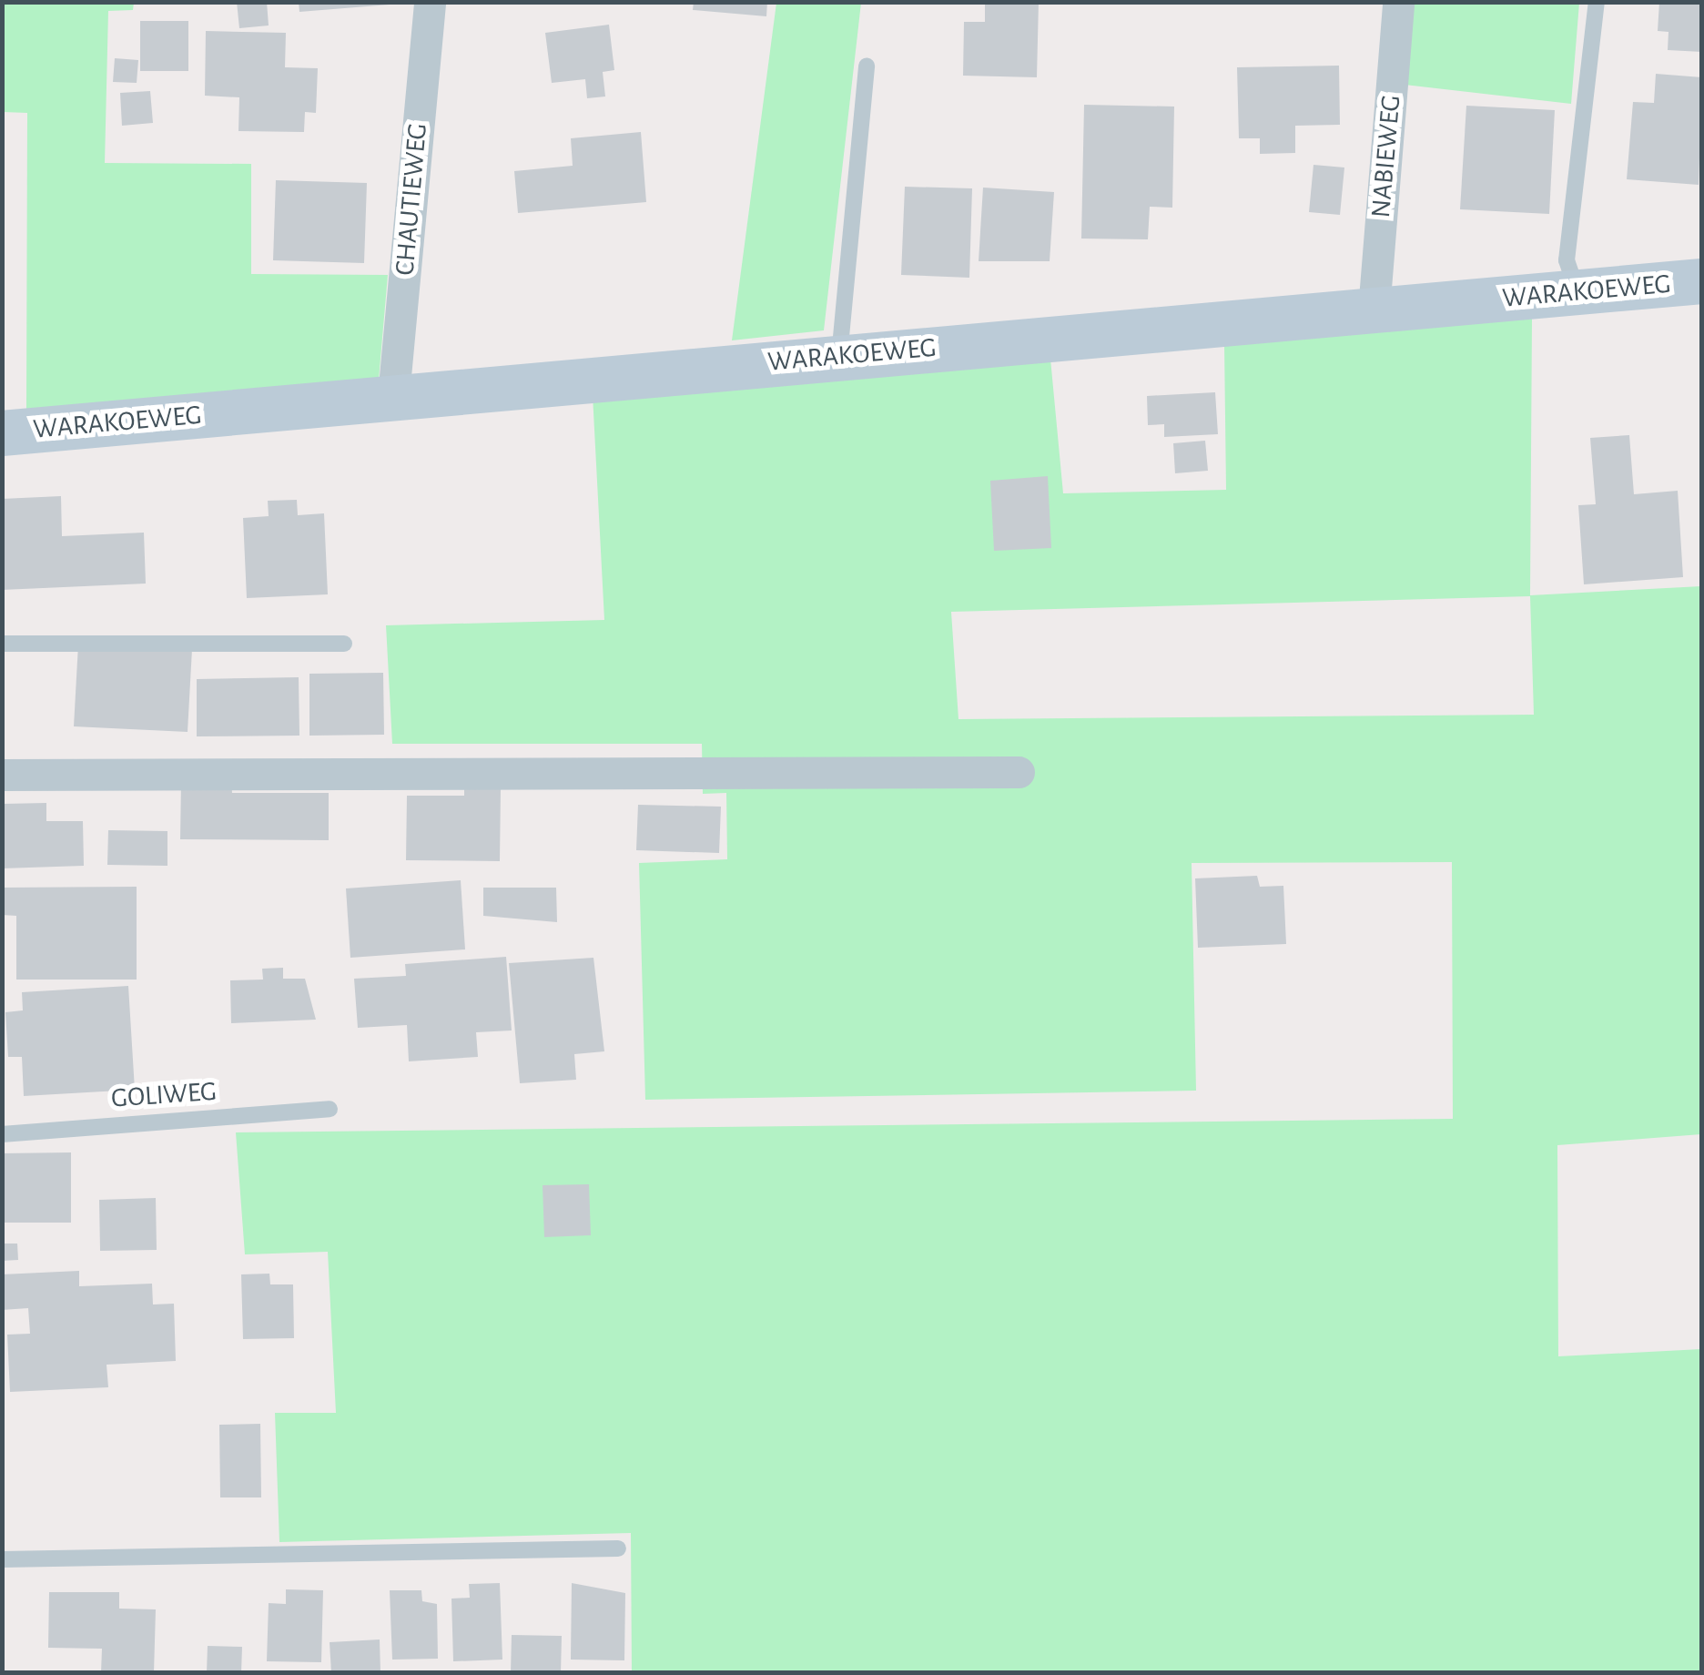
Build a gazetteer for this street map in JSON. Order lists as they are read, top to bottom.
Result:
{
  "streets": {
    "street": ["NABIEWEG", "CHAUTIEWEG", "WARAKOEWEG"],
    "lane": ["GOLIWEG"]
  },
  "crossings": [
    ["NABIEWEG", "WARAKOEWEG"],
    ["CHAUTIEWEG", "WARAKOEWEG"]
  ]
}
